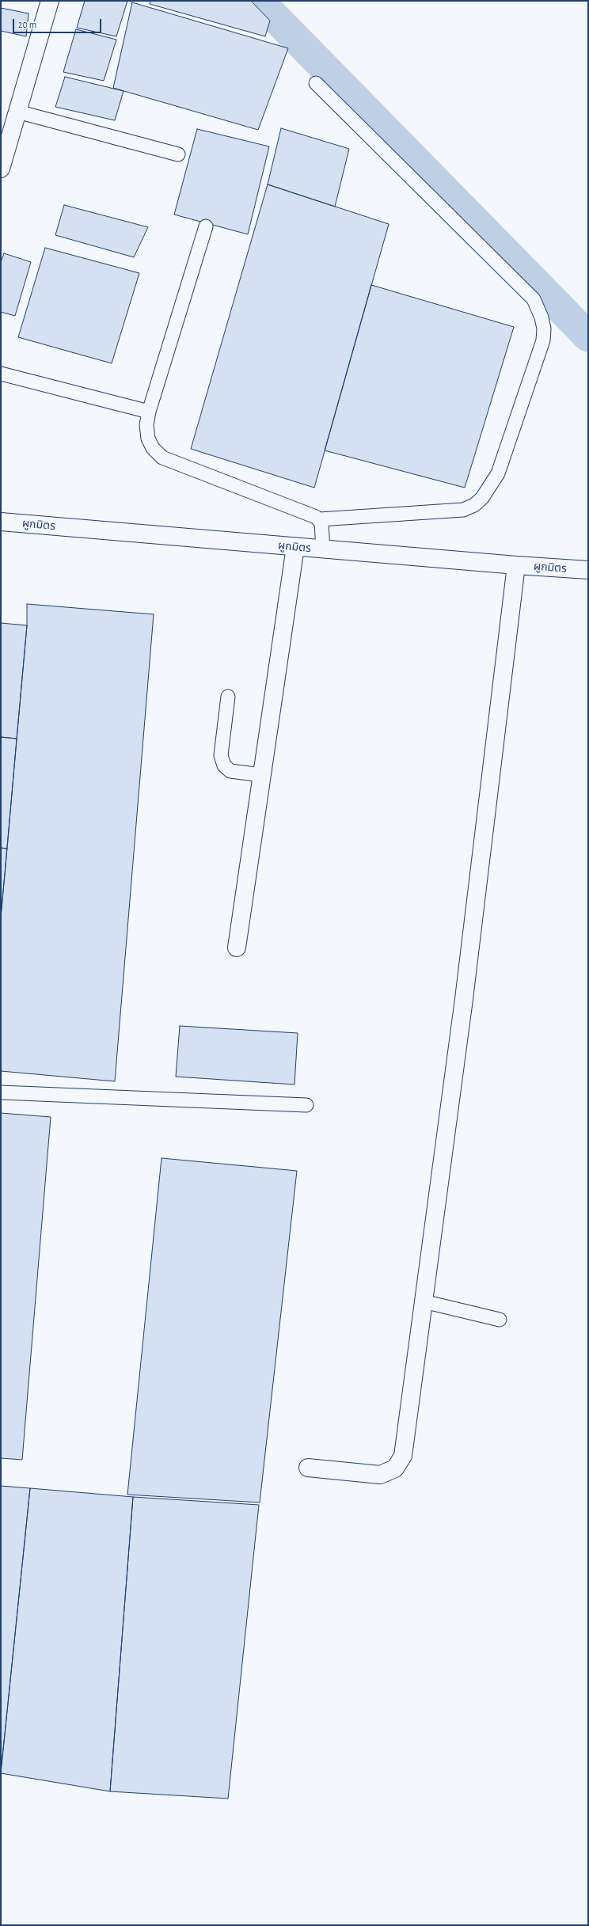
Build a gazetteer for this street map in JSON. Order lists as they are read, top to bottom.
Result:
{
  "streets": {
    "street": ["ผูกมิตร"]
  },
  "scale_bar": "20 m"
}
